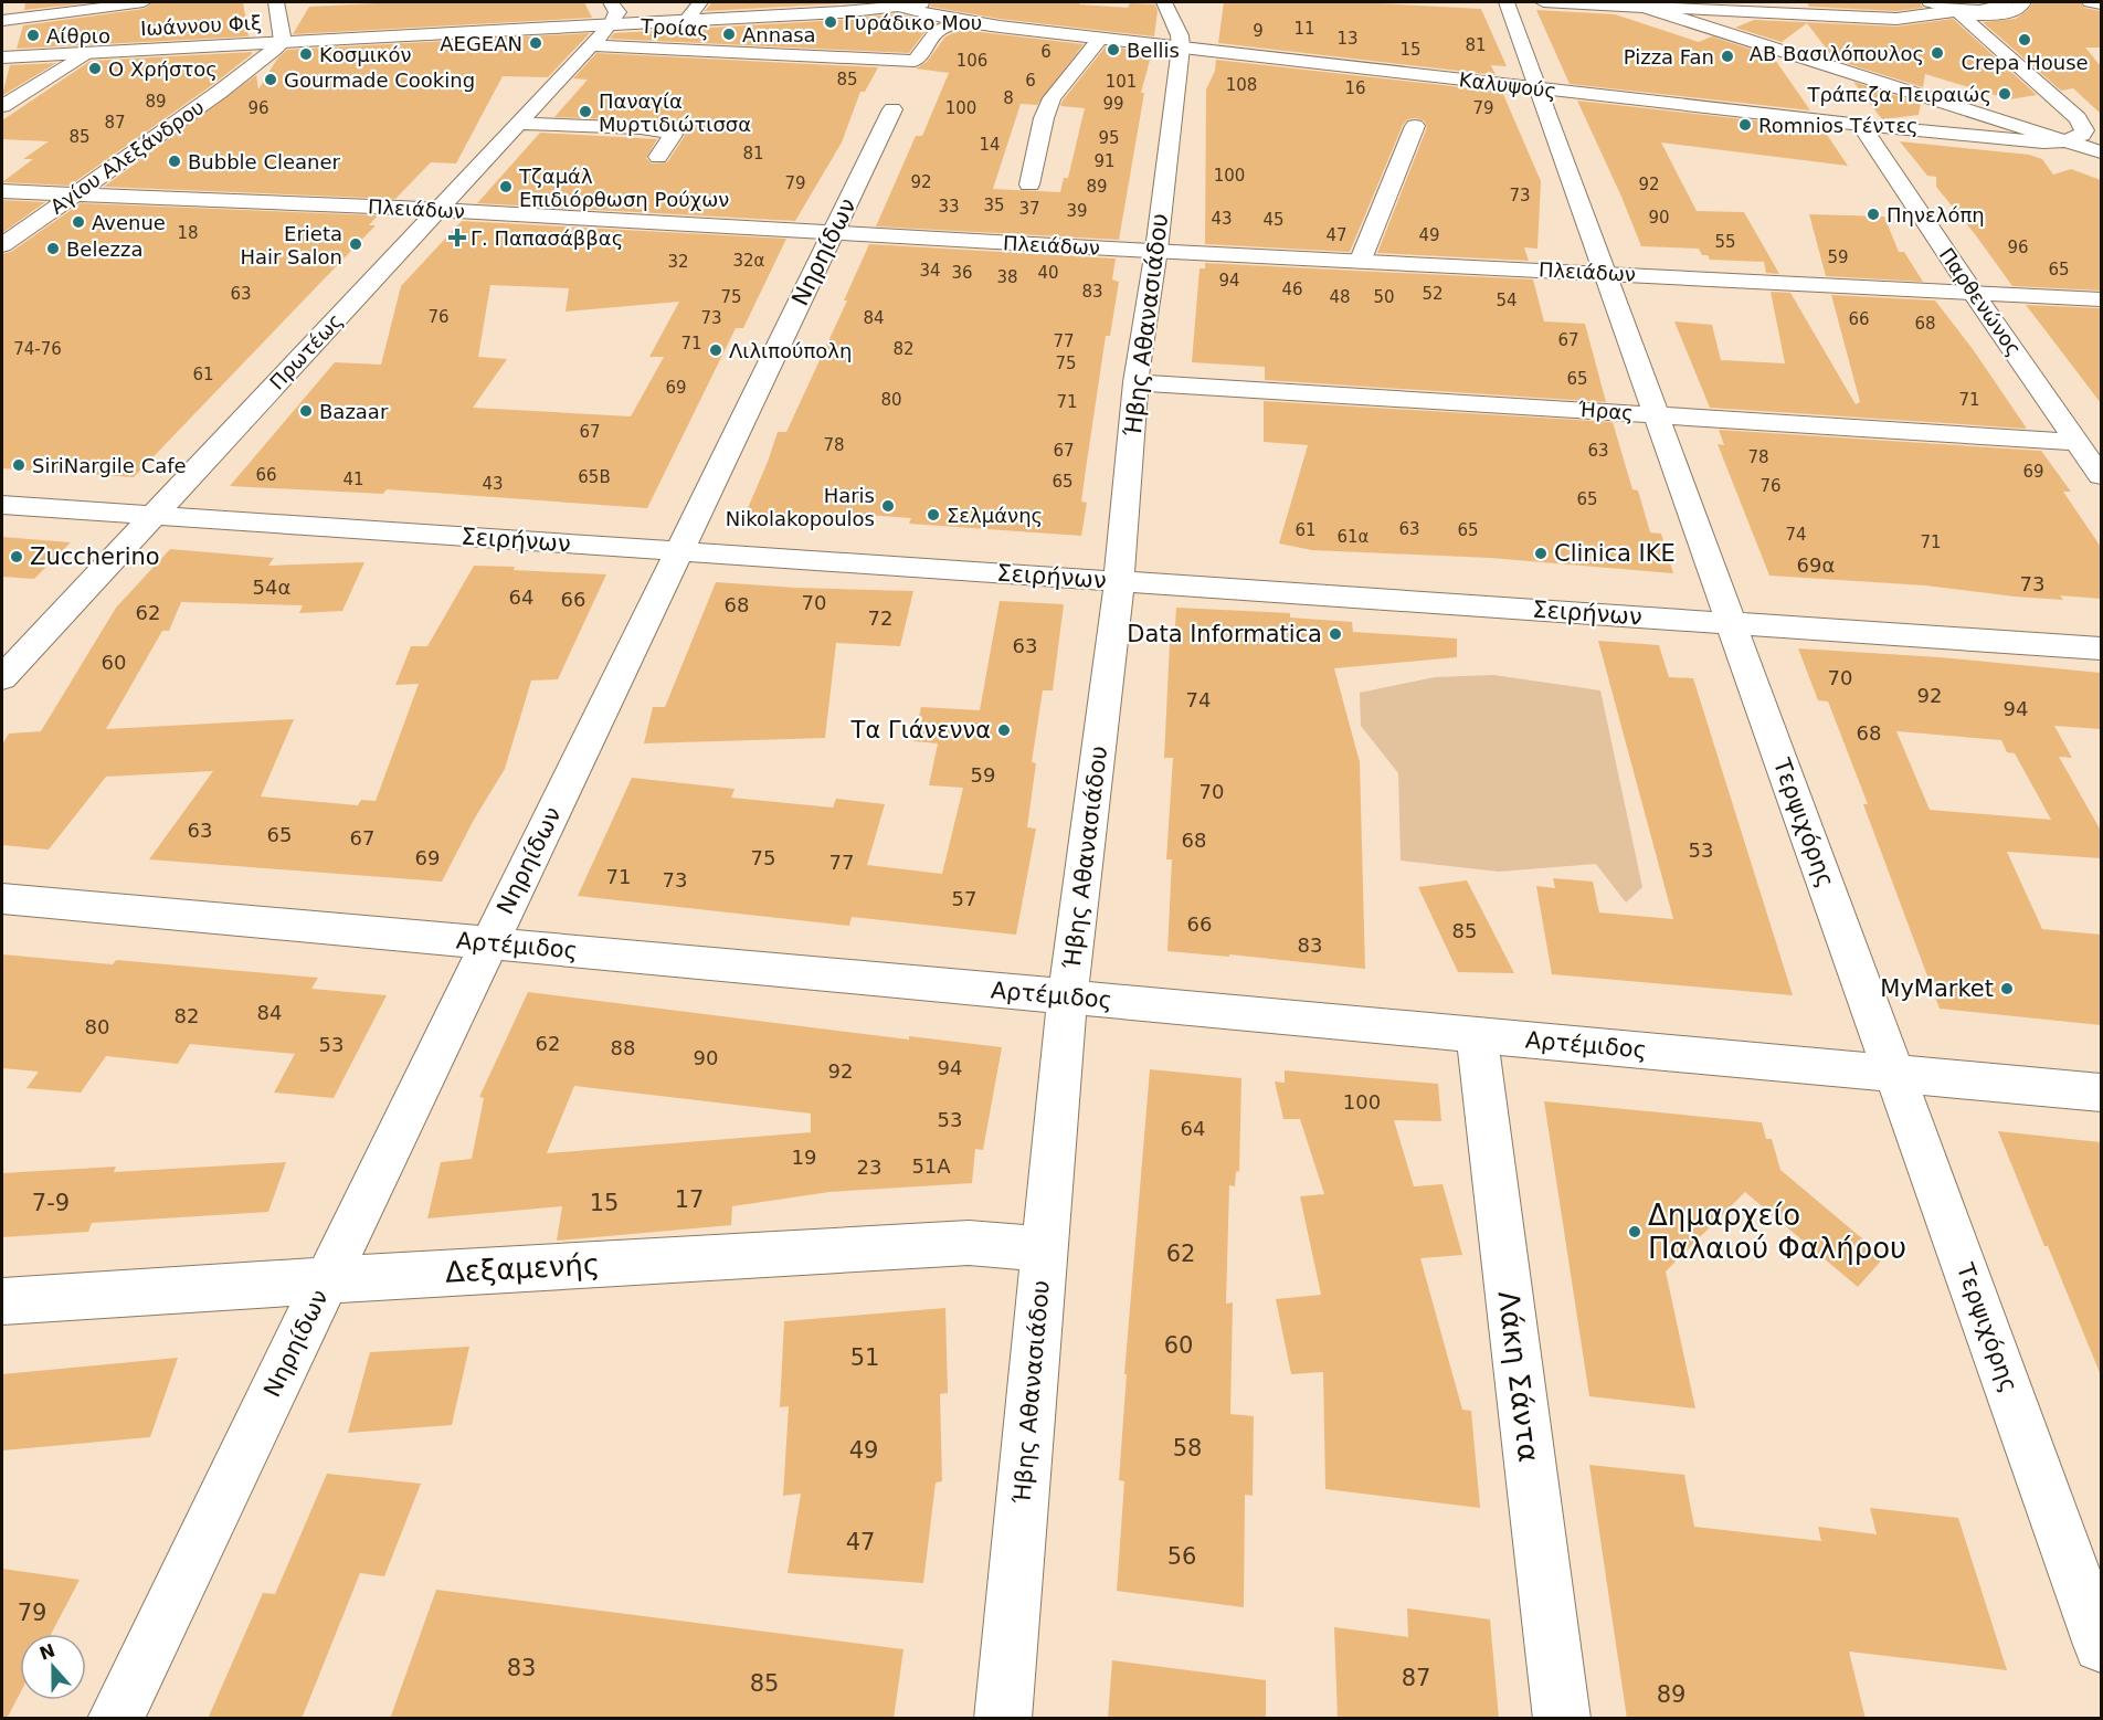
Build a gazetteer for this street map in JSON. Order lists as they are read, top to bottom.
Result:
{
  "streets": {
    "street": [
      "Ιωάννου Φιξ",
      "Τροίας",
      "Καλυψούς",
      "Αγίου Αλεξάνδρου",
      "Πλειάδων",
      "Νηρηίδων",
      "Παρθενώνος",
      "Ήβης Αθανασιάδου",
      "Πρωτέως",
      "Ήρας",
      "Σειρήνων",
      "Τερψιχόρης",
      "Αρτέμιδος",
      "Δεξαμενής",
      "Λάκη Σάντα"
    ]
  },
  "crossings": [
    ["Ιωάννου Φιξ", "Καλυψούς"],
    ["Ιωάννου Φιξ", "Αγίου Αλεξάνδρου"],
    ["Ιωάννου Φιξ", "Πρωτέως"],
    ["Τροίας", "Καλυψούς"],
    ["Τροίας", "Πρωτέως"],
    ["Καλυψούς", "Παρθενώνος"],
    ["Καλυψούς", "Ήβης Αθανασιάδου"],
    ["Καλυψούς", "Τερψιχόρης"],
    ["Αγίου Αλεξάνδρου", "Πλειάδων"],
    ["Πλειάδων", "Νηρηίδων"],
    ["Πλειάδων", "Παρθενώνος"],
    ["Πλειάδων", "Ήβης Αθανασιάδου"],
    ["Πλειάδων", "Πρωτέως"],
    ["Πλειάδων", "Τερψιχόρης"],
    ["Νηρηίδων", "Σειρήνων"],
    ["Νηρηίδων", "Αρτέμιδος"],
    ["Νηρηίδων", "Δεξαμενής"],
    ["Παρθενώνος", "Ήρας"],
    ["Ήβης Αθανασιάδου", "Ήρας"],
    ["Ήβης Αθανασιάδου", "Σειρήνων"],
    ["Ήβης Αθανασιάδου", "Αρτέμιδος"],
    ["Ήβης Αθανασιάδου", "Δεξαμενής"],
    ["Πρωτέως", "Σειρήνων"],
    ["Ήρας", "Τερψιχόρης"],
    ["Σειρήνων", "Τερψιχόρης"],
    ["Τερψιχόρης", "Αρτέμιδος"],
    ["Αρτέμιδος", "Λάκη Σάντα"]
  ],
  "places": {
    "other": [
      "Γυράδικο Μου",
      "Annasa",
      "Αίθριο",
      "Crepa House",
      "AEGEAN",
      "Bellis",
      "ΑΒ Βασιλόπουλος",
      "Κοσμικόν",
      "Pizza Fan",
      "Ο Χρήστος",
      "Gourmade Cooking",
      "Τράπεζα Πειραιώς",
      "Παναγία Μυρτιδιώτισσα",
      "Romnios Τέντες",
      "Bubble Cleaner",
      "Τζαμάλ Επιδιόρθωση Ρούχων",
      "Πηνελόπη",
      "Avenue",
      "Erieta Hair Salon",
      "Belezza",
      "Λιλιπούπολη",
      "Bazaar",
      "SiriNargile Cafe",
      "Haris Nikolakopoulos",
      "Σελμάνης",
      "Clinica ΙΚΕ",
      "Zuccherino",
      "Data Informatica",
      "Τα Γιάνεννα",
      "MyMarket",
      "Δημαρχείο Παλαιού Φαλήρου"
    ],
    "health": ["Γ. Παπασάββας"]
  },
  "house_numbers": [
    "11",
    "9",
    "13",
    "81",
    "15",
    "6",
    "106",
    "85",
    "6",
    "101",
    "108",
    "16",
    "8",
    "89",
    "99",
    "96",
    "100",
    "79",
    "87",
    "85",
    "95",
    "14",
    "81",
    "91",
    "100",
    "92",
    "79",
    "92",
    "89",
    "73",
    "35",
    "33",
    "37",
    "39",
    "90",
    "43",
    "45",
    "18",
    "47",
    "49",
    "55",
    "96",
    "59",
    "32α",
    "32",
    "65",
    "34",
    "36",
    "40",
    "38",
    "94",
    "46",
    "83",
    "63",
    "52",
    "75",
    "48",
    "50",
    "54",
    "76",
    "73",
    "84",
    "66",
    "68",
    "67",
    "77",
    "71",
    "74-76",
    "82",
    "75",
    "61",
    "65",
    "69",
    "80",
    "71",
    "71",
    "67",
    "78",
    "67",
    "63",
    "78",
    "69",
    "66",
    "65Β",
    "41",
    "65",
    "43",
    "76",
    "65",
    "63",
    "61",
    "65",
    "74",
    "61α",
    "71",
    "69α",
    "73",
    "54α",
    "64",
    "66",
    "70",
    "68",
    "62",
    "72",
    "63",
    "60",
    "70",
    "92",
    "74",
    "94",
    "68",
    "59",
    "70",
    "63",
    "65",
    "67",
    "68",
    "53",
    "69",
    "75",
    "77",
    "71",
    "73",
    "57",
    "66",
    "85",
    "83",
    "84",
    "82",
    "80",
    "62",
    "53",
    "88",
    "90",
    "94",
    "92",
    "100",
    "53",
    "64",
    "19",
    "51A",
    "23",
    "17",
    "7-9",
    "15",
    "62",
    "60",
    "51",
    "58",
    "49",
    "47",
    "56",
    "79",
    "83",
    "87",
    "85",
    "89"
  ],
  "north": "top"
}
